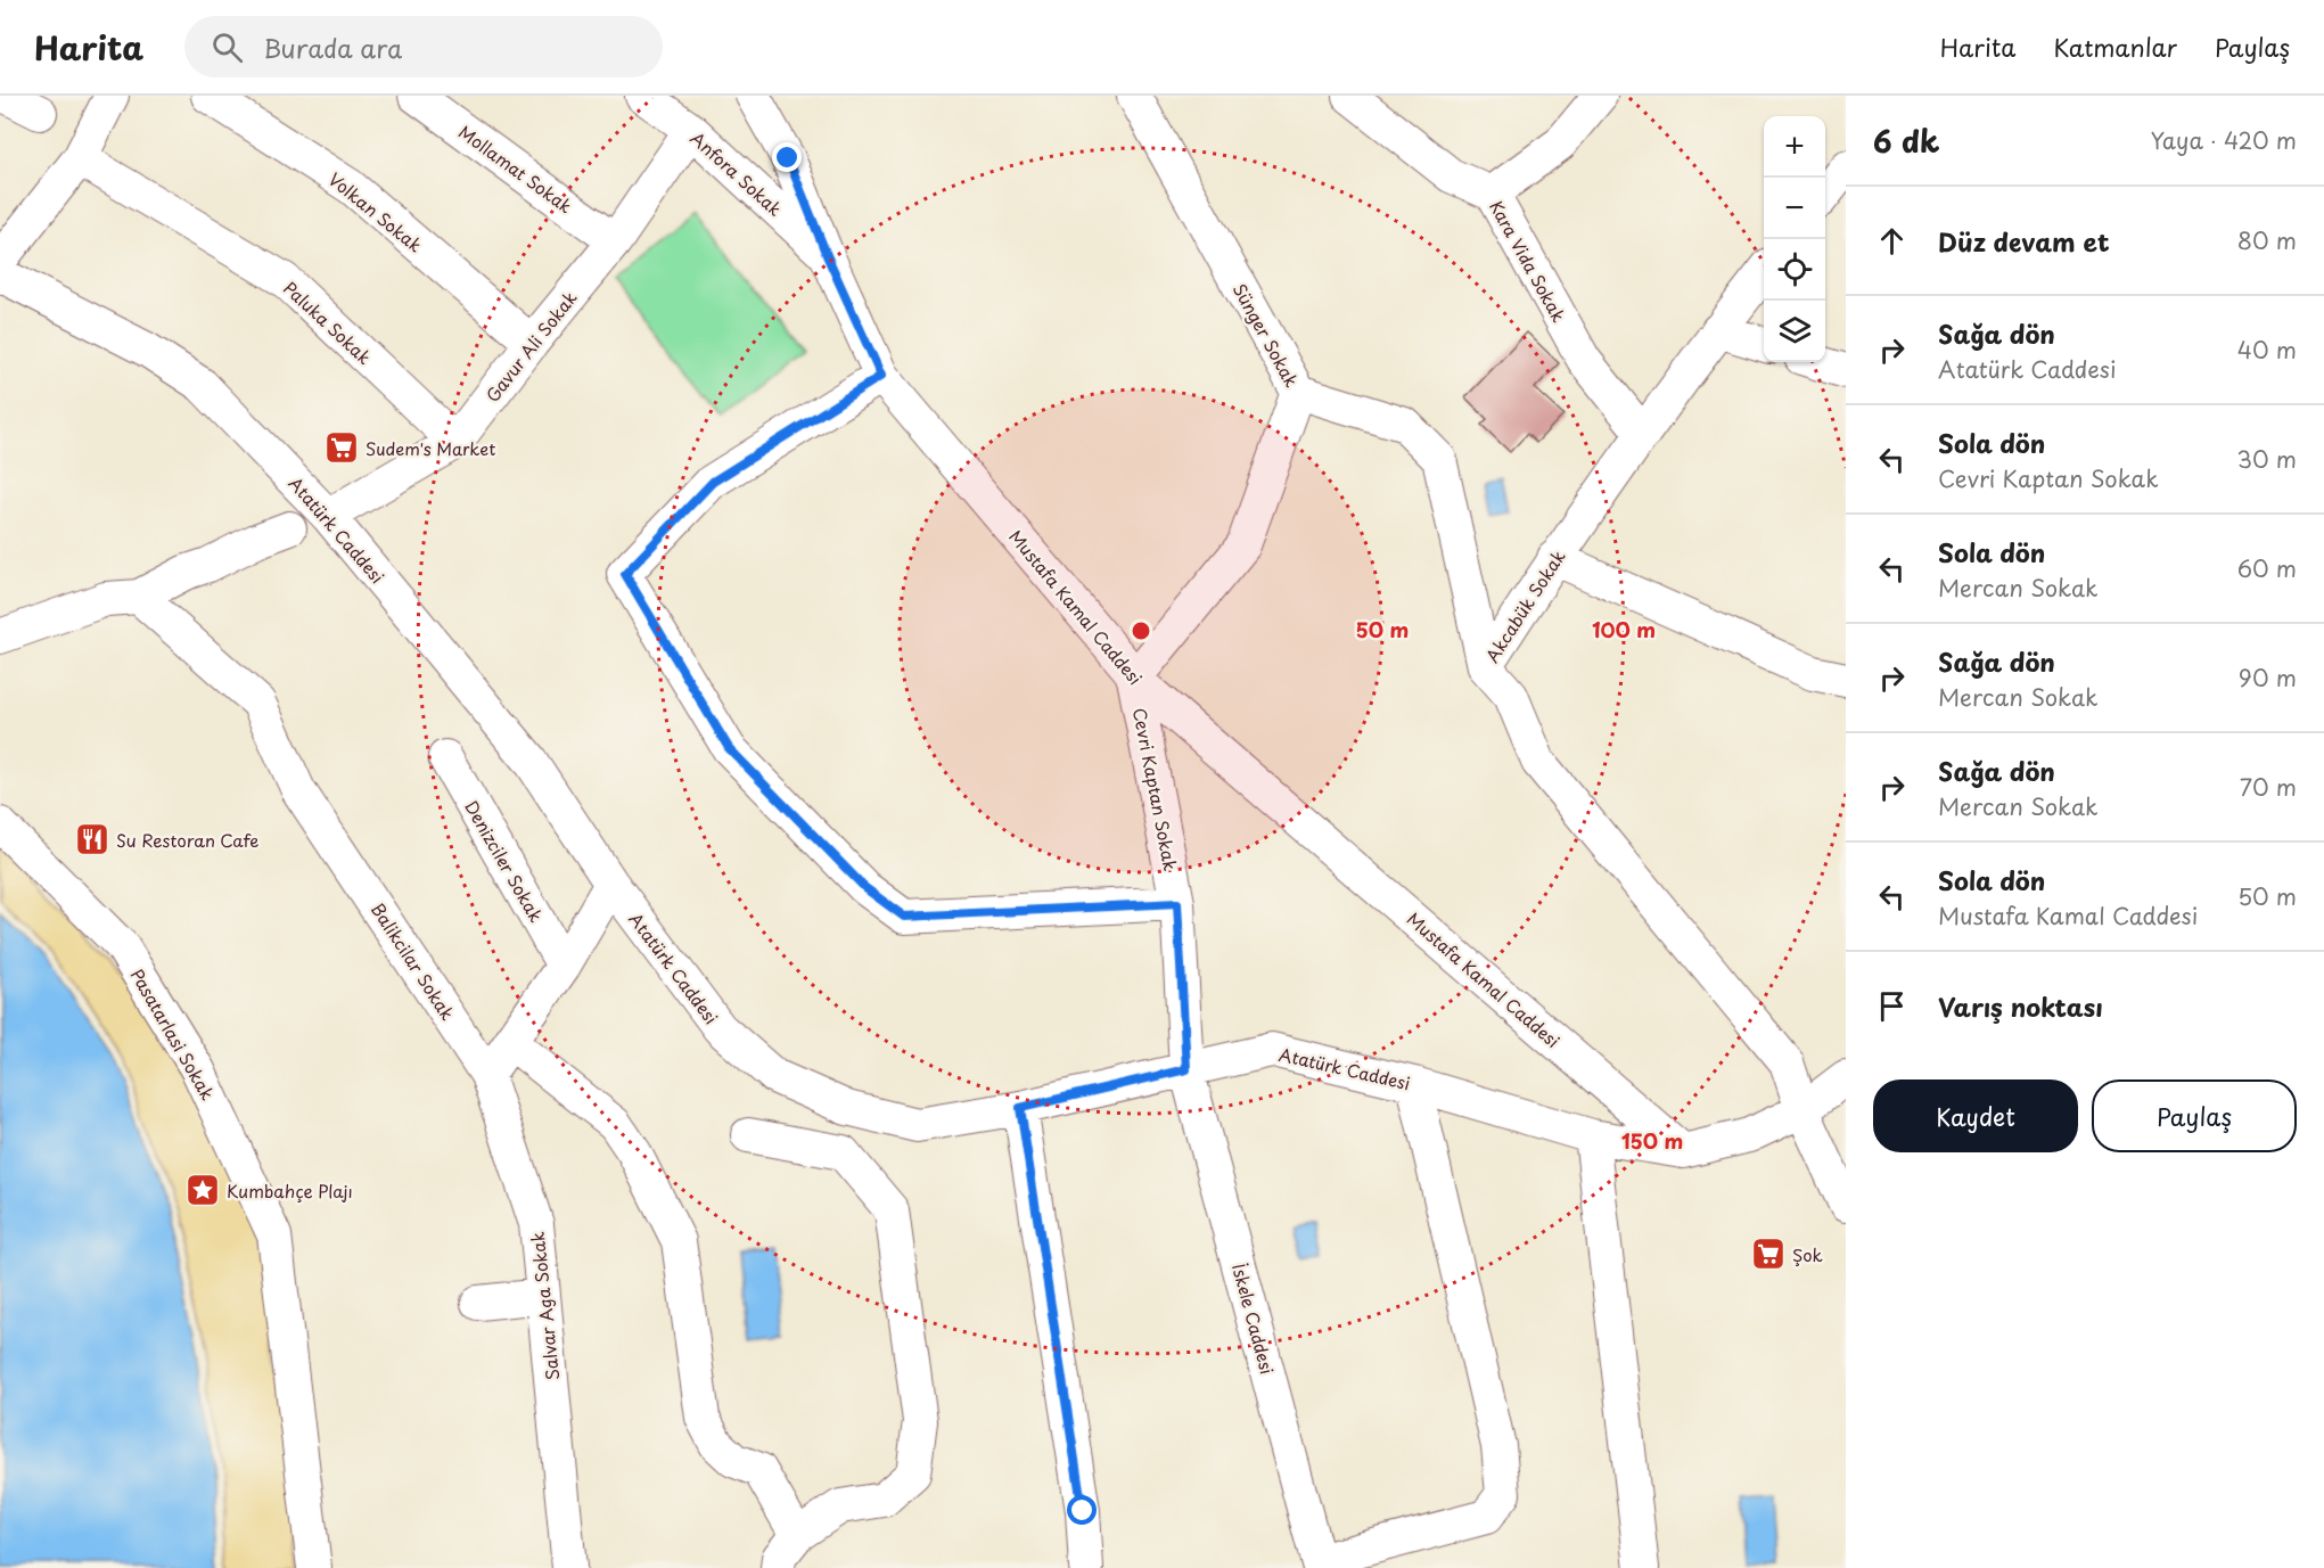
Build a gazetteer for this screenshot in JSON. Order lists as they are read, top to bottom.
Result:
{
  "streets": {
    "street": [
      "Mollamat Sokak",
      "Anfora Sokak",
      "Volkan Sokak",
      "Kara Vida Sokak",
      "Paluka Sokak",
      "Sünger Sokak",
      "Gavur Ali Sokak",
      "Atatürk Caddesi",
      "Akcabük Sokak",
      "Mustafa Kamal Caddesi",
      "Cevri Kaptan Sokak",
      "Denizciler Sokak",
      "Balikcilar Sokak",
      "Pasatarlasi Sokak",
      "Salvar Aga Sokak",
      "İskele Caddesi"
    ]
  },
  "crossings": [
    ["Mollamat Sokak", "Gavur Ali Sokak"],
    ["Anfora Sokak", "Gavur Ali Sokak"],
    ["Anfora Sokak", "Mustafa Kamal Caddesi"],
    ["Volkan Sokak", "Gavur Ali Sokak"],
    ["Kara Vida Sokak", "Akcabük Sokak"],
    ["Paluka Sokak", "Gavur Ali Sokak"],
    ["Sünger Sokak", "Akcabük Sokak"],
    ["Gavur Ali Sokak", "Atatürk Caddesi"],
    ["Atatürk Caddesi", "Akcabük Sokak"],
    ["Atatürk Caddesi", "Mustafa Kamal Caddesi"],
    ["Atatürk Caddesi", "Cevri Kaptan Sokak"],
    ["Atatürk Caddesi", "İskele Caddesi"],
    ["Mustafa Kamal Caddesi", "Cevri Kaptan Sokak"],
    ["Cevri Kaptan Sokak", "İskele Caddesi"],
    ["Balikcilar Sokak", "Salvar Aga Sokak"]
  ],
  "places": {
    "supermarket": ["Sudem's Market", "Şok"],
    "restaurant": ["Su Restoran Cafe"],
    "place": ["Kumbahçe Plajı"]
  },
  "page": {
    "header": "Harita",
    "search": "Burada ara",
    "nav": ["Harita", "Katmanlar", "Paylaş"],
    "heading": ["6 dk", "Yaya · 420 m"],
    "map_buttons": ["+", "−"],
    "list": [
      ["Düz devam et", "80 m"],
      ["Sağa dön", "Atatürk Caddesi", "40 m"],
      ["Sola dön", "Cevri Kaptan Sokak", "30 m"],
      ["Sola dön", "Mercan Sokak", "60 m"],
      ["Sağa dön", "Mercan Sokak", "90 m"],
      ["Sağa dön", "Mercan Sokak", "70 m"],
      ["Sola dön", "Mustafa Kamal Caddesi", "50 m"],
      "Varış noktası"
    ],
    "buttons": ["Kaydet", "Paylaş"]
  },
  "rings": ["50 m", "100 m", "150 m"]
}
